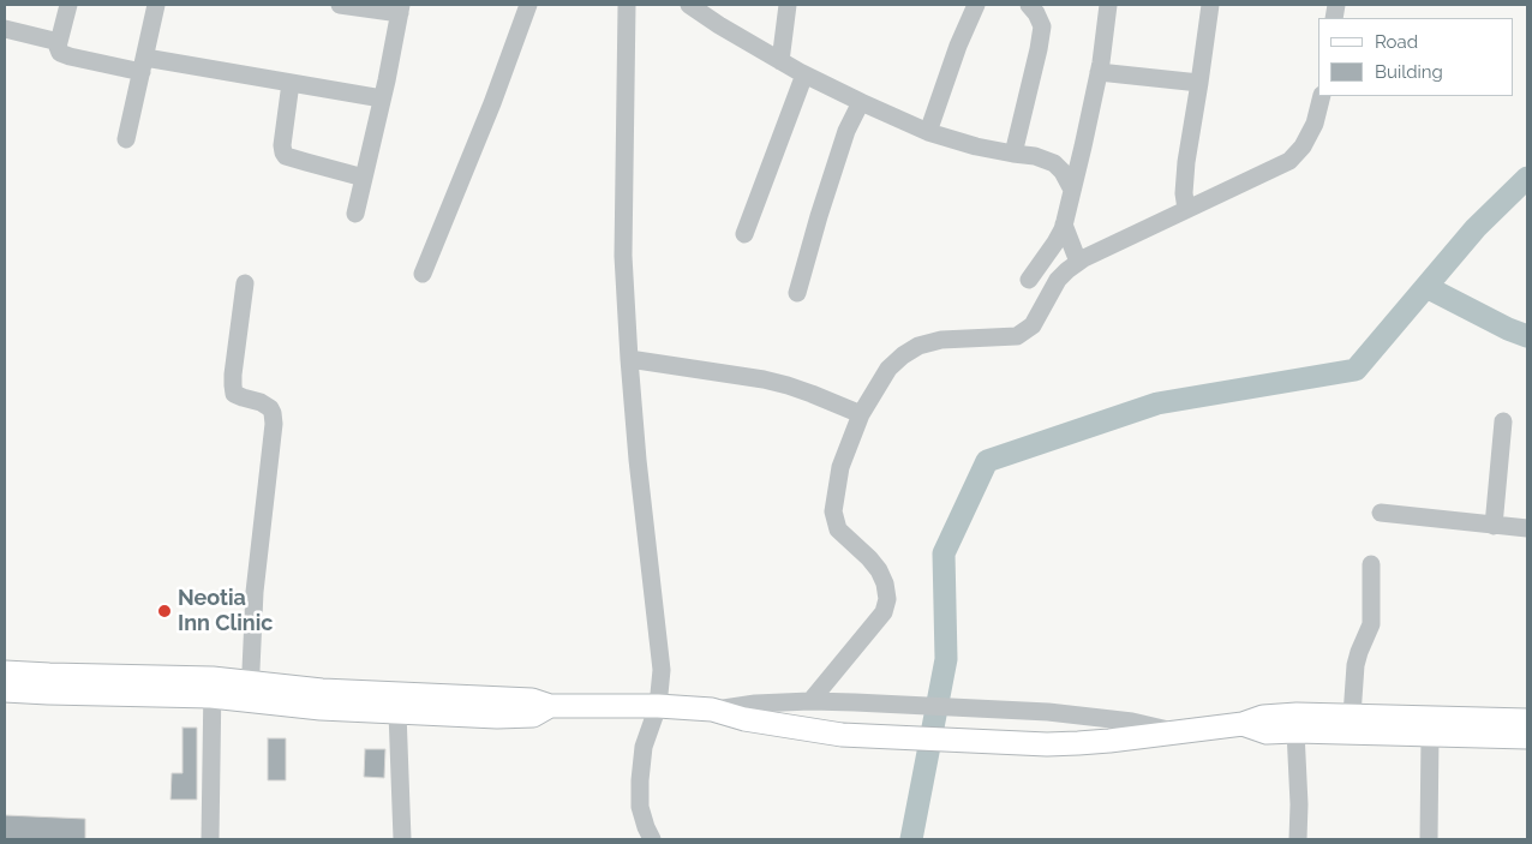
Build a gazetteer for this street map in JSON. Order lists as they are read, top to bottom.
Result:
{
  "places": ["Neotia Inn Clinic"],
  "legend": ["Road", "Building"]
}
